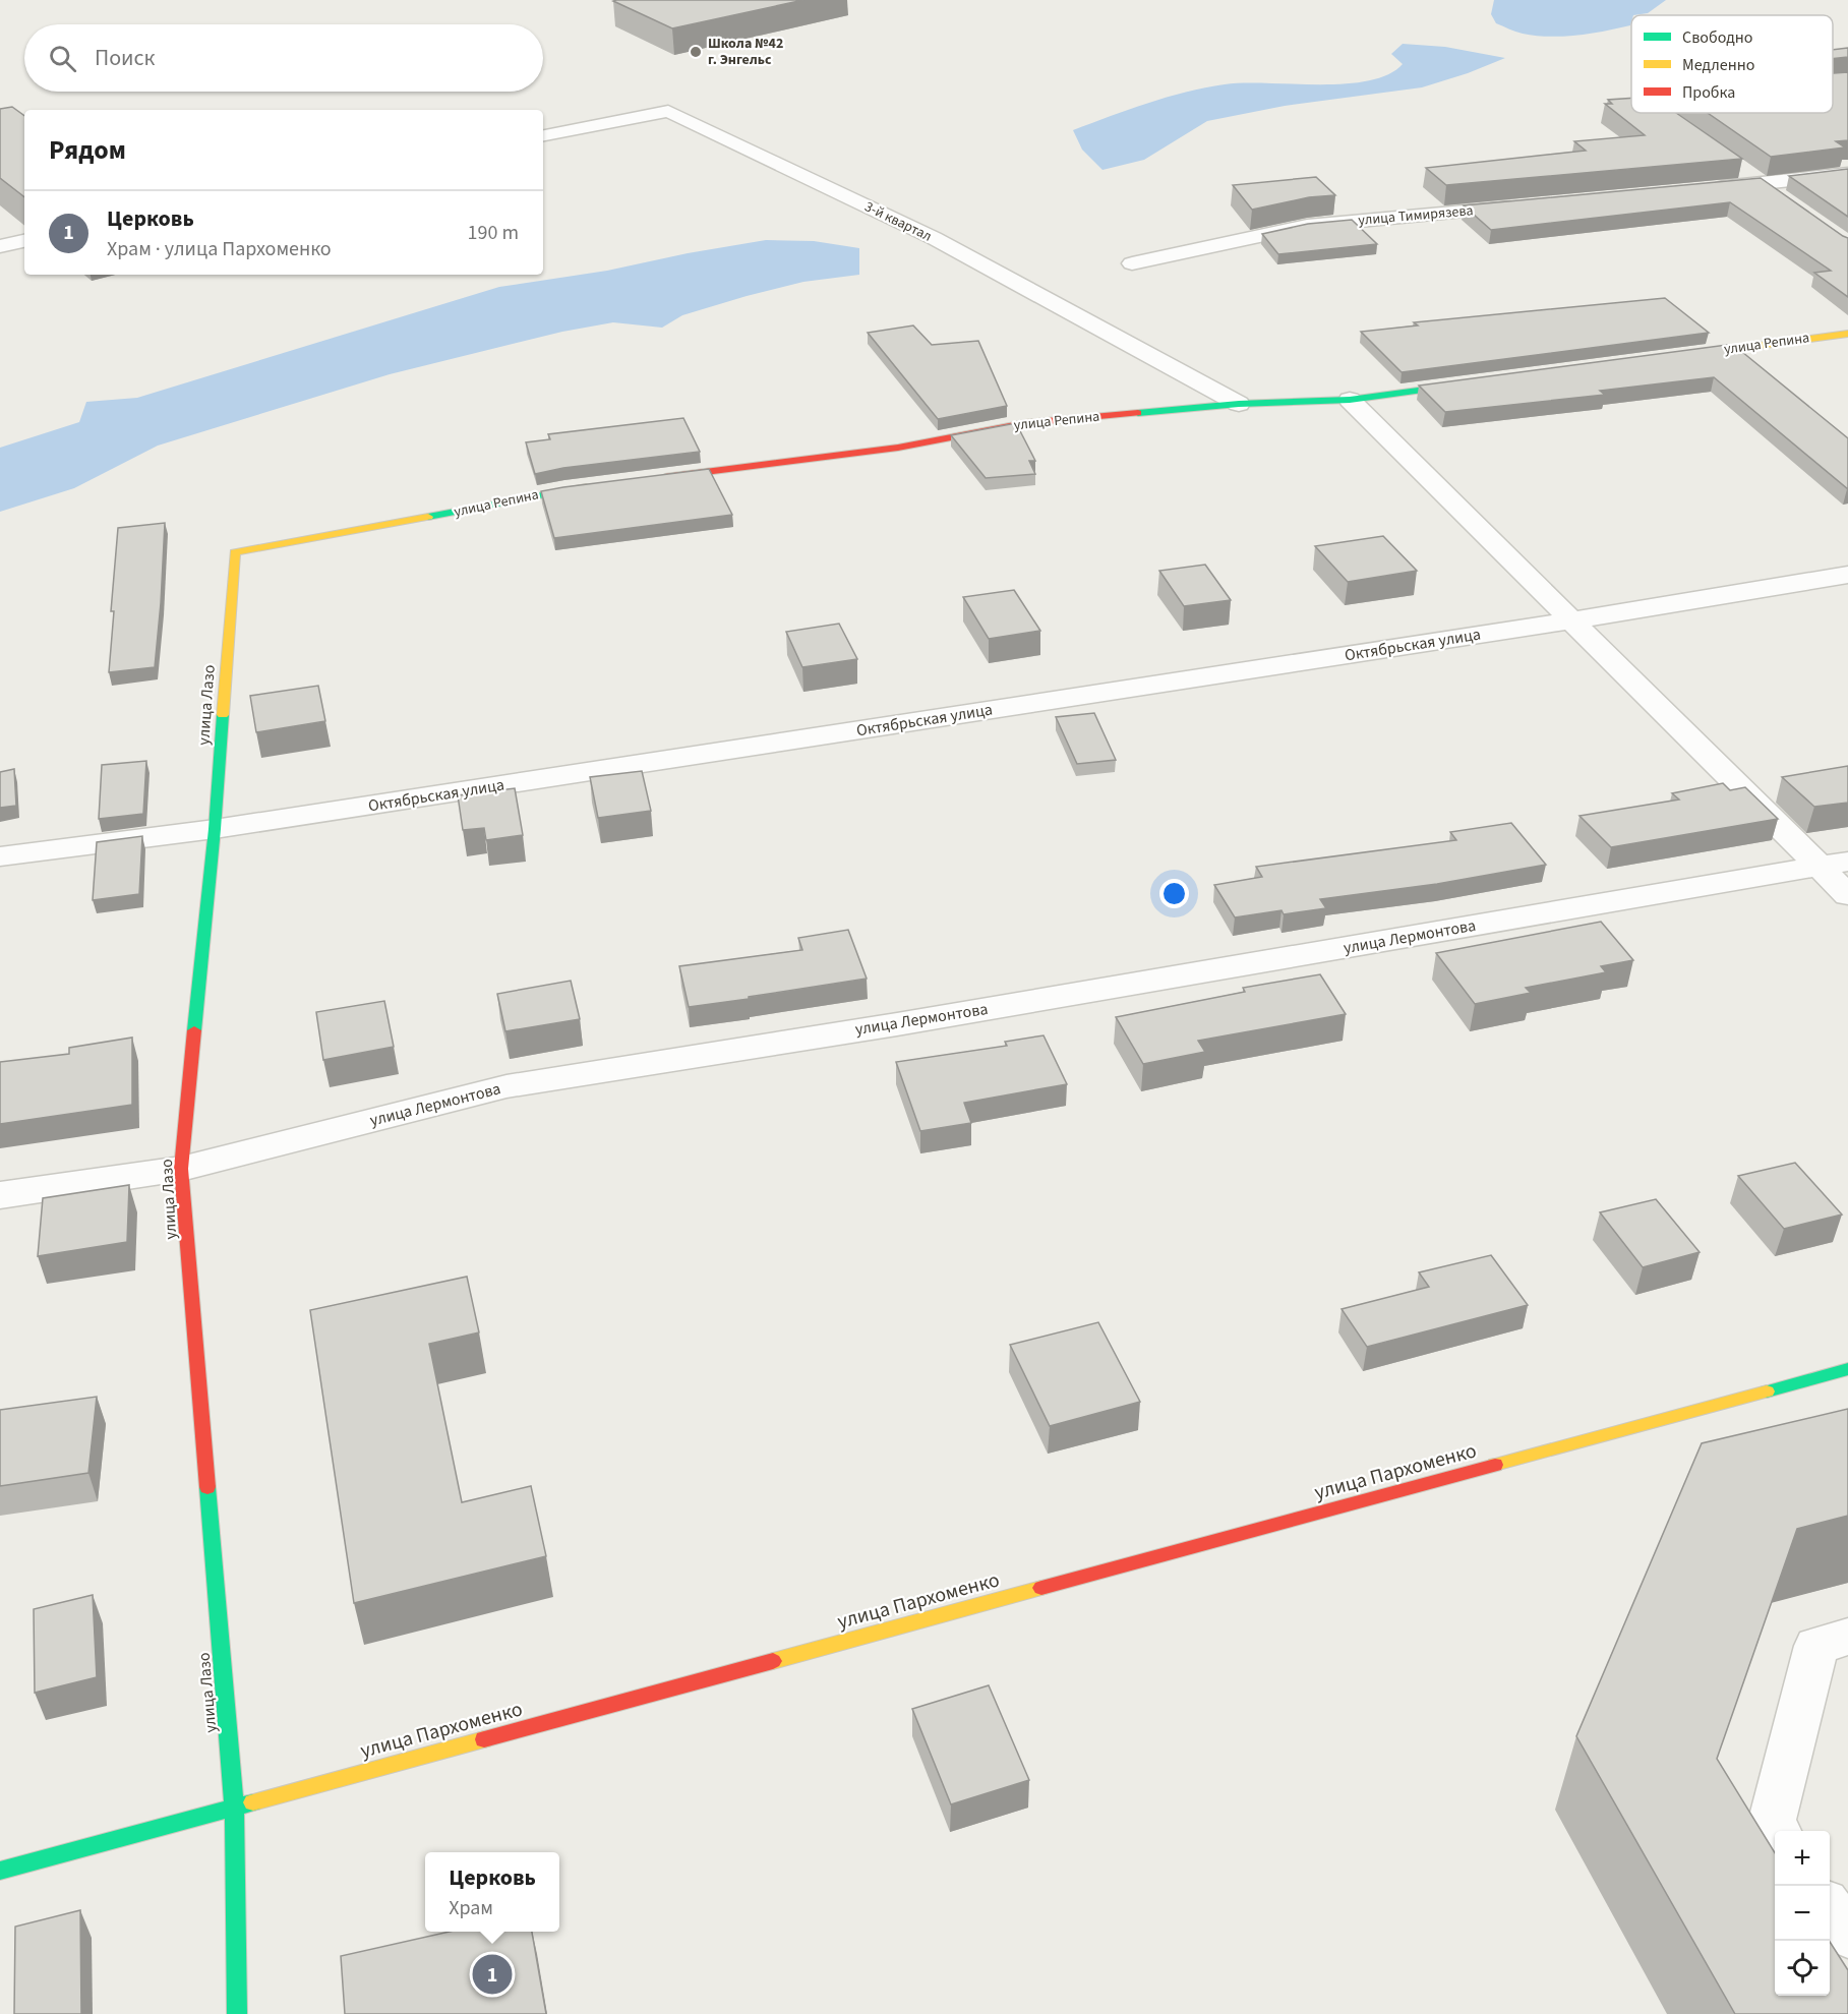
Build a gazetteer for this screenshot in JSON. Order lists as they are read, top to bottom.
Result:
{
  "streets": {
    "street": [
      "улица Тимирязева",
      "3-й квартал",
      "улица Репина",
      "Октябрьская улица",
      "улица Лазо",
      "улица Лермонтова",
      "улица Пархоменко"
    ]
  },
  "crossings": [
    ["3-й квартал", "улица Репина"],
    ["улица Репина", "улица Лазо"],
    ["Октябрьская улица", "улица Лазо"],
    ["улица Лазо", "улица Лермонтова"],
    ["улица Лазо", "улица Пархоменко"]
  ],
  "places": ["Школа №42 г. Энгельс"],
  "legend": ["Свободно", "Медленно", "Пробка"],
  "page": {
    "search": "Поиск",
    "heading": "Рядом",
    "list": [
      {
        "mark": "1",
        "name": "Церковь",
        "note": "Храм · улица Пархоменко",
        "value": "190 m"
      }
    ],
    "map_buttons": ["+", "−"],
    "popup": ["Церковь", "Храм"],
    "pins": "1"
  }
}
